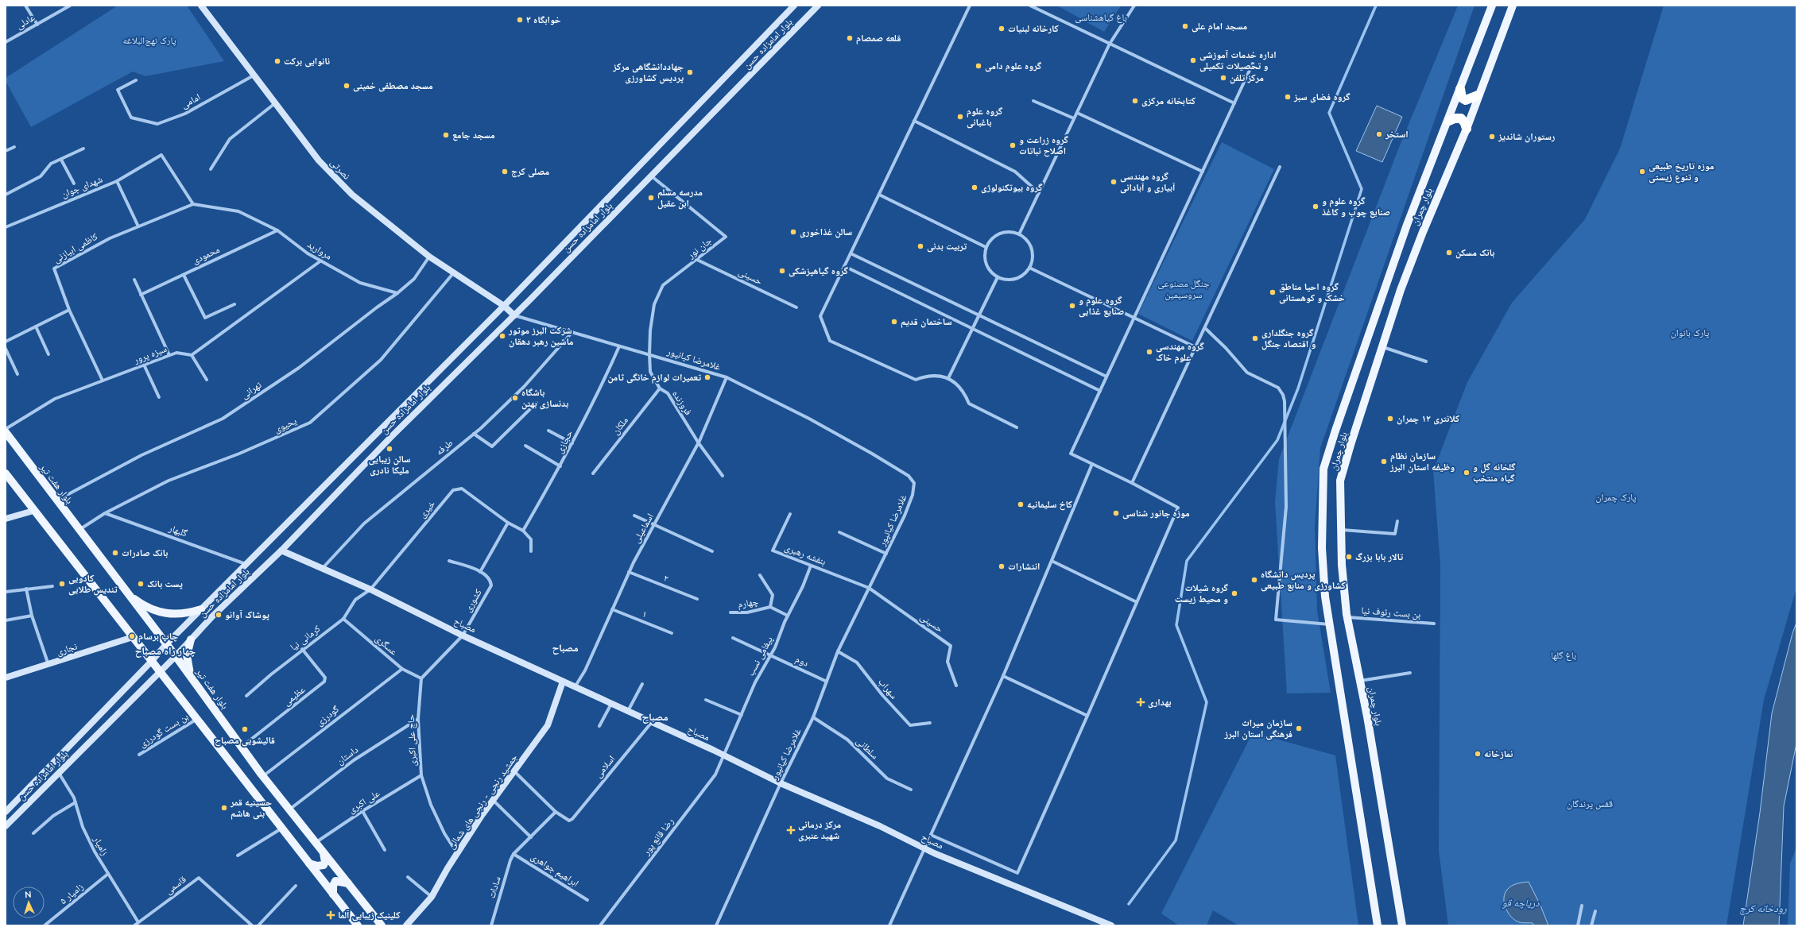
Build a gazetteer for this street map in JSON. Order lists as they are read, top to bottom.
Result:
{
  "streets": {
    "main road": [
      "بلوار امامزاده حسن",
      "نصرتی",
      "بلوار چمران",
      "بلوار هفت تیر",
      "مصباح",
      "نجاری",
      "جمشید رنجی - رنجی های شمالی"
    ],
    "street": [
      "عادلی",
      "امامی",
      "شهدای جوان",
      "کاظمی ابیازنی",
      "جان نور",
      "مروارید",
      "محمودی",
      "حسینی",
      "سبزه پرور",
      "غلامرضا کیانپور",
      "تهرانی",
      "فروزنده",
      "یحیوی",
      "ملکان",
      "حجازی",
      "طرفه",
      "خیری",
      "اسماعیلی",
      "گلبهار",
      "بنفشه رهبری",
      "۲",
      "کشوری",
      "چهارم",
      "بن بست رئوف نیا",
      "۱",
      "کرمانی نیا",
      "عسگری",
      "پیغامی نسب",
      "دوم",
      "سهراب",
      "عظیمی",
      "گودرزی",
      "بن بست گودرزی",
      "حاج علی اکبری",
      "سلطانی",
      "داستان",
      "اسلامی",
      "علی اکبری",
      "رضا قانع پور",
      "زامیار",
      "ابراهیم جواهری",
      "قاسمی",
      "سادات",
      "زامیار ۵"
    ]
  },
  "crossings": [
    ["بلوار امامزاده حسن", "نصرتی"],
    ["بلوار امامزاده حسن", "جان نور"],
    ["بلوار امامزاده حسن", "غلامرضا کیانپور"],
    ["بلوار امامزاده حسن", "بلوار هفت تیر"],
    ["بلوار امامزاده حسن", "گلبهار"],
    ["بلوار امامزاده حسن", "مصباح"],
    ["بلوار امامزاده حسن", "زامیار"],
    ["امامی", "نصرتی"],
    ["نصرتی", "غلامرضا کیانپور"],
    ["نصرتی", "تهرانی"],
    ["نصرتی", "یحیوی"],
    ["شهدای جوان", "کاظمی ابیازنی"],
    ["شهدای جوان", "مروارید"],
    ["بلوار چمران", "بن بست رئوف نیا"],
    ["کاظمی ابیازنی", "مروارید"],
    ["جان نور", "حسینی"],
    ["جان نور", "غلامرضا کیانپور"],
    ["جان نور", "فروزنده"],
    ["مروارید", "محمودی"],
    ["مروارید", "تهرانی"],
    ["حسینی", "غلامرضا کیانپور"],
    ["حسینی", "بنفشه رهبری"],
    ["غلامرضا کیانپور", "فروزنده"],
    ["غلامرضا کیانپور", "حجازی"],
    ["غلامرضا کیانپور", "طرفه"],
    ["غلامرضا کیانپور", "اسماعیلی"],
    ["غلامرضا کیانپور", "بنفشه رهبری"],
    ["غلامرضا کیانپور", "مصباح"],
    ["غلامرضا کیانپور", "دوم"],
    ["غلامرضا کیانپور", "سهراب"],
    ["غلامرضا کیانپور", "سلطانی"],
    ["تهرانی", "بلوار هفت تیر"],
    ["فروزنده", "ملکان"],
    ["فروزنده", "اسماعیلی"],
    ["یحیوی", "بلوار هفت تیر"],
    ["یحیوی", "گلبهار"],
    ["طرفه", "مصباح"],
    ["بلوار هفت تیر", "عظیمی"],
    ["بلوار هفت تیر", "گودرزی"],
    ["بلوار هفت تیر", "داستان"],
    ["بلوار هفت تیر", "علی اکبری"],
    ["خیری", "مصباح"],
    ["خیری", "کرمانی نیا"],
    ["اسماعیلی", "۲"],
    ["اسماعیلی", "۱"],
    ["اسماعیلی", "مصباح"],
    ["بنفشه رهبری", "پیغامی نسب"],
    ["کشوری", "مصباح"],
    ["مصباح", "کرمانی نیا"],
    ["مصباح", "پیغامی نسب"],
    ["مصباح", "اسلامی"],
    ["مصباح", "جمشید رنجی - رنجی های شمالی"],
    ["مصباح", "رضا قانع پور"],
    ["کرمانی نیا", "عسگری"],
    ["کرمانی نیا", "عظیمی"],
    ["عسگری", "گودرزی"],
    ["عسگری", "حاج علی اکبری"],
    ["پیغامی نسب", "دوم"],
    ["پیغامی نسب", "رضا قانع پور"],
    ["حاج علی اکبری", "داستان"],
    ["حاج علی اکبری", "علی اکبری"],
    ["حاج علی اکبری", "جمشید رنجی - رنجی های شمالی"],
    ["زامیار", "قاسمی"],
    ["زامیار", "زامیار ۵"],
    ["ابراهیم جواهری", "سادات"]
  ],
  "districts": ["مصباح", "چهار راه مصباح", "مصباح"],
  "water": ["دریاچه قو", "رودخانه کرج"],
  "parks": [
    "باغ گیاهشناسی",
    "پارک نهج‌البلاغه",
    "جنگل مصنوعی سروسیمین",
    "پارک بانوان",
    "پارک چمران",
    "باغ گلها",
    "قفس پرندگان"
  ],
  "places": {
    "other": [
      "خوابگاه ۳",
      "مسجد امام علی",
      "کارخانه لبنیات",
      "قلعه صمصام",
      "اداره خدمات آموزشی و تحصیلات تکمیلی",
      "نانوایی برکت",
      "گروه علوم دامی",
      "جهاددانشگاهی مرکز پردیس کشاورزی",
      "مرکز تلفن",
      "مسجد مصطفی خمینی",
      "گروه فضای سبز",
      "کتابخانه مرکزی",
      "گروه علوم باغبانی",
      "استخر",
      "مسجد جامع",
      "رستوران شاندیز",
      "گروه زراعت و اصلاح نباتات",
      "مصلی کرج",
      "موزه تاریخ طبیعی و تنوع زیستی",
      "گروه مهندسی آبیاری و آبادانی",
      "گروه بیوتکنولوژی",
      "مدرسه مسلم ابن عقیل",
      "گروه علوم و صنایع چوب و کاغذ",
      "سالن غذاخوری",
      "تربیت بدنی",
      "بانک مسکن",
      "گروه گیاهپزشکی",
      "گروه احیا مناطق خشک و کوهستانی",
      "گروه علوم و صنایع غذایی",
      "ساختمان قدیم",
      "شرکت البرز موتور ماشین رهبر دهقان",
      "گروه جنگلداری و اقتصاد جنگل",
      "گروه مهندسی علوم خاک",
      "تعمیرات لوازم خانگی ثامن",
      "باشگاه بدنسازی بهتن",
      "کلانتری ۱۲ چمران",
      "سالن زیبایی ملیکا نادری",
      "سازمان نظام وظیفه استان البرز",
      "گلخانه گل و گیاه منتخب",
      "کاخ سلیمانیه",
      "موزه جانور شناسی",
      "بانک صادرات",
      "تالار بابا بزرگ",
      "انتشارات",
      "پردیس دانشگاه کشاورزی و منابع طبیعی",
      "کادویی تندیس طلایی",
      "پست بانک",
      "گروه شیلات و محیط زیست",
      "پوشاک آوانو",
      "چاپ برسام",
      "سازمان میراث فرهنگی استان البرز",
      "قالیشویی مصباح",
      "نمازخانه",
      "حسینیه قمر بنی هاشم"
    ],
    "health": ["بهداری", "مرکز درمانی شهید عنبری", "کلینیک زیبایی آلما"]
  },
  "north": "top"
}
